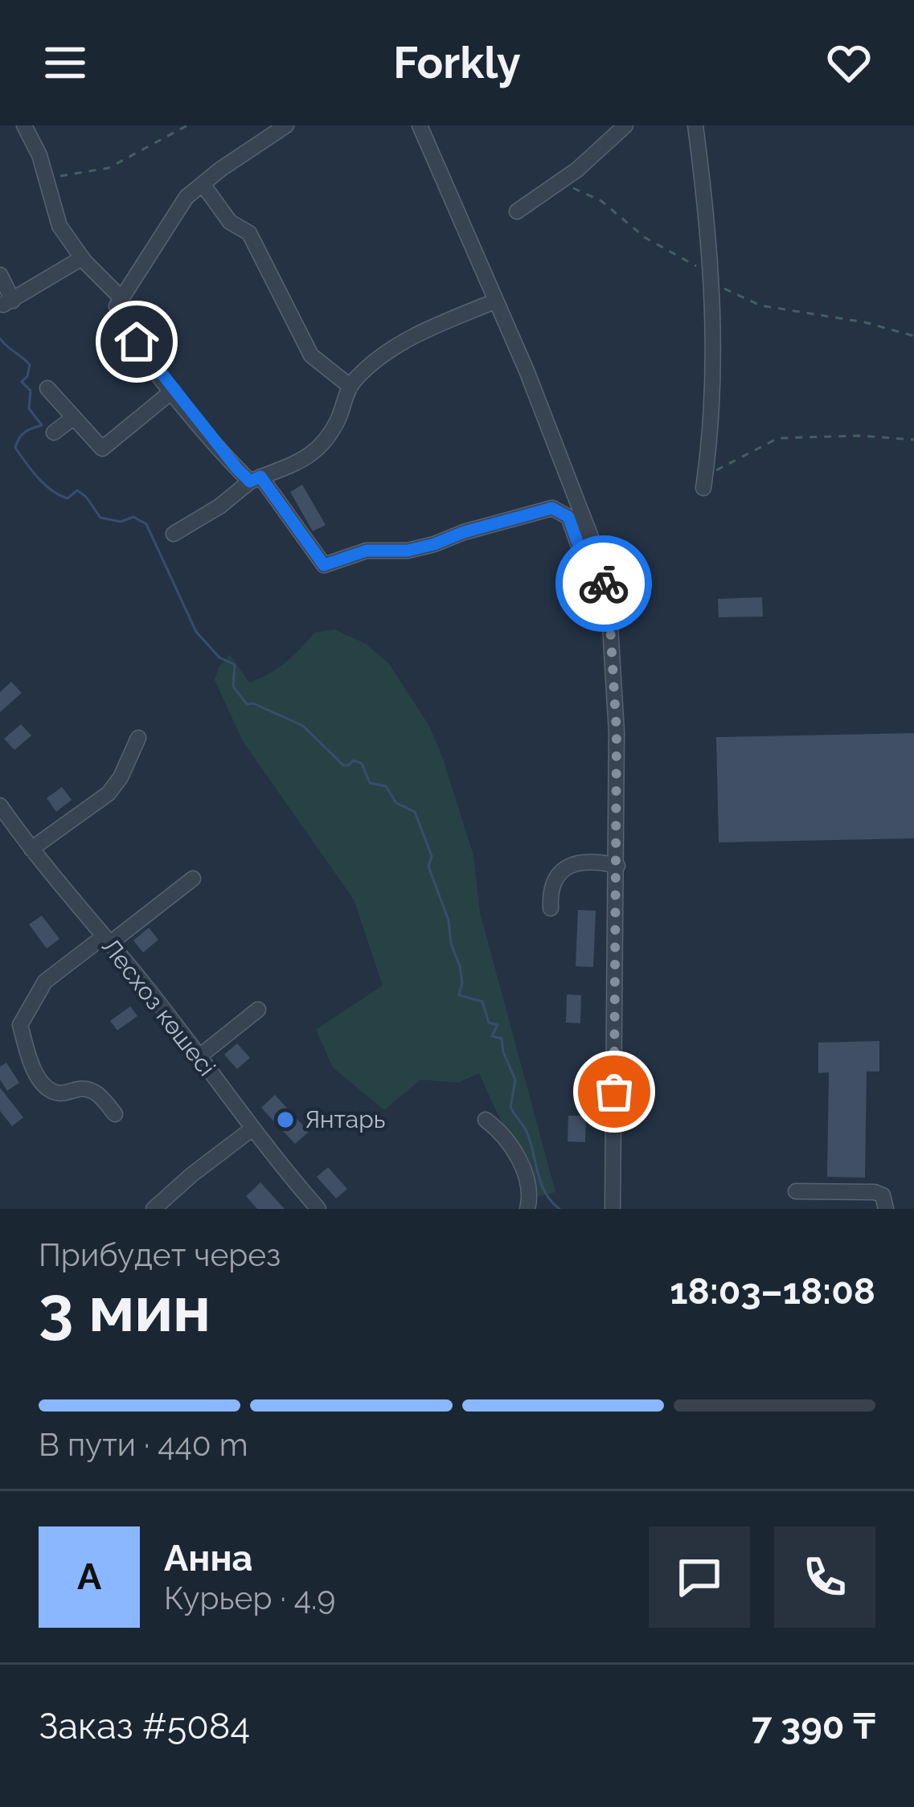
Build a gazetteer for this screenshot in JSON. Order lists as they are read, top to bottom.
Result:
{
  "streets": {
    "street": ["Лесхоз көшесі"]
  },
  "places": ["Янтарь"],
  "page": {
    "header": "Forkly",
    "heading": ["3 мин", "Прибудет через", "18:03–18:08"],
    "panel": [
      "Анна",
      "Курьер · 4.9",
      "Заказ #5084",
      "7 390 ₸"
    ],
    "bar": "В пути · 440 m",
    "round": "А"
  }
}
